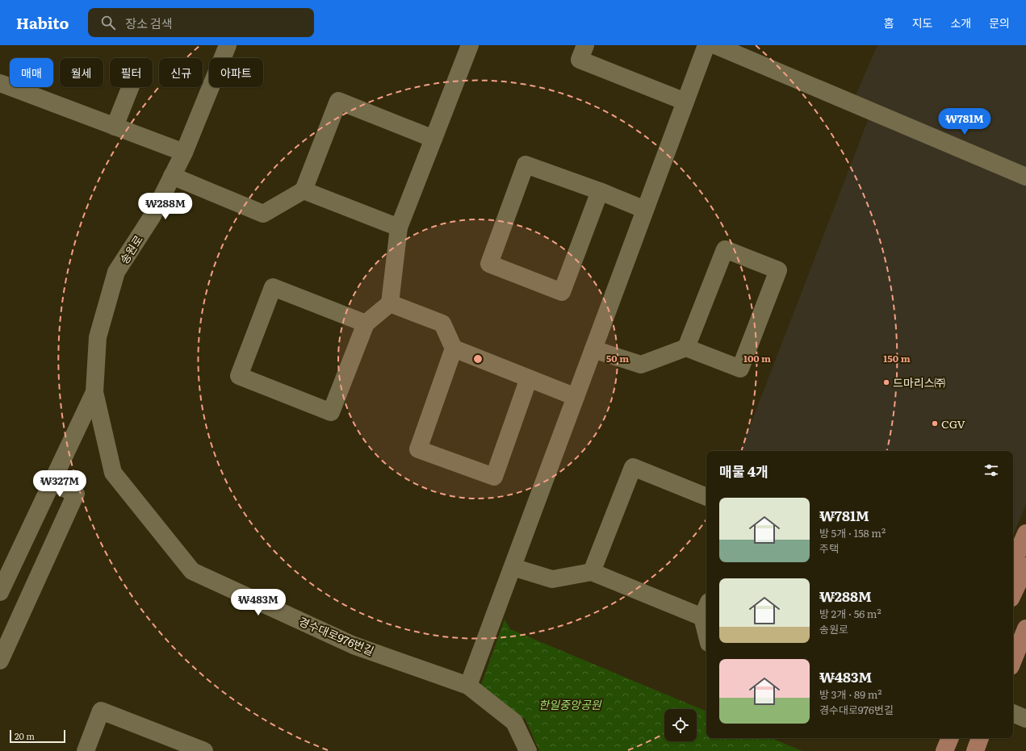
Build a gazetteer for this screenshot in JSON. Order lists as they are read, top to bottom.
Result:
{
  "streets": {
    "street": ["송원로", "경수대로976번길"]
  },
  "crossings": [
    ["송원로", "경수대로976번길"]
  ],
  "parks": ["한일중앙공원"],
  "places": ["드마리스㈜", "CGV"],
  "scale_bar": "20 m",
  "page": {
    "header": "Habito",
    "search": "장소 검색",
    "nav": [
      "홈",
      "지도",
      "소개",
      "문의"
    ],
    "chip": [
      "매매",
      "월세",
      "필터",
      "신규",
      "아파트"
    ],
    "price": [
      "₩781M",
      "₩288M",
      "₩327M",
      "₩483M"
    ],
    "heading": "매물 4개",
    "list": [
      {
        "name": "₩781M",
        "note": "방 5개 · 158 m² · 주택"
      },
      {
        "name": "₩288M",
        "note": "방 2개 · 56 m² · 송원로"
      },
      {
        "name": "₩483M",
        "note": "방 3개 · 89 m² · 경수대로976번길"
      }
    ],
    "scale": "20 m"
  },
  "rings": ["50 m", "100 m", "150 m"]
}
